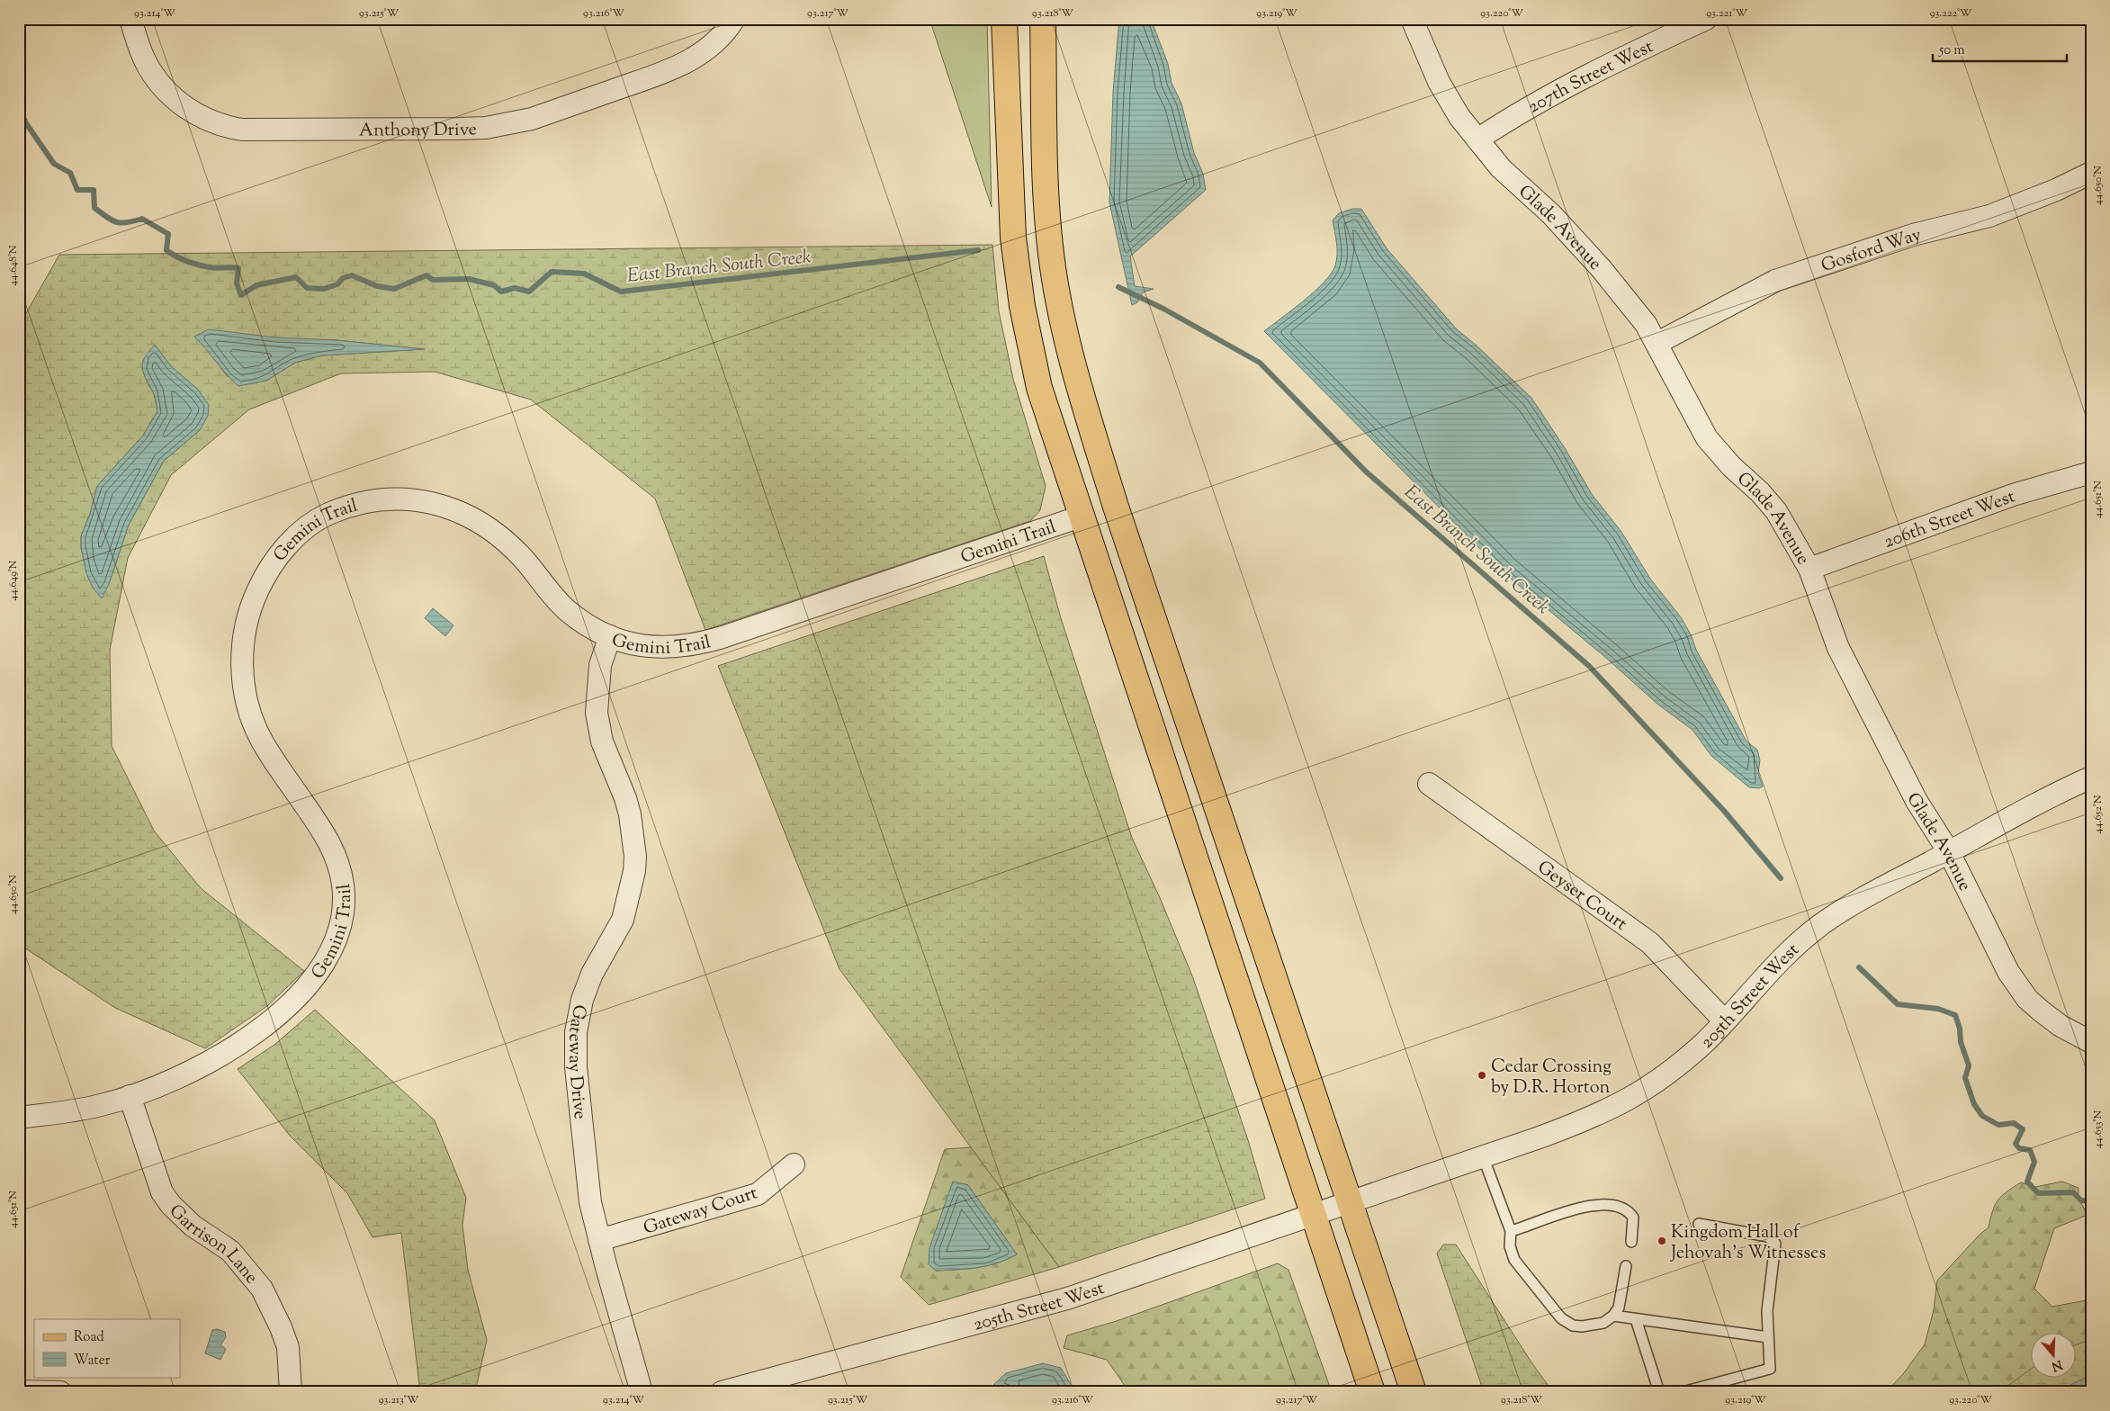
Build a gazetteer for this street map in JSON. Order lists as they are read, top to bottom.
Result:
{
  "streets": {
    "street": [
      "207th Street West",
      "Anthony Drive",
      "Glade Avenue",
      "Gosford Way",
      "206th Street West",
      "Gemini Trail",
      "Geyser Court",
      "205th Street West",
      "Gateway Drive",
      "Gateway Court",
      "Garrison Lane"
    ]
  },
  "crossings": [
    ["207th Street West", "Glade Avenue"],
    ["Glade Avenue", "Gosford Way"],
    ["Glade Avenue", "206th Street West"],
    ["Glade Avenue", "205th Street West"],
    ["Gemini Trail", "Gateway Drive"],
    ["Gemini Trail", "Garrison Lane"],
    ["Geyser Court", "205th Street West"],
    ["Gateway Drive", "Gateway Court"]
  ],
  "water": ["East Branch South Creek"],
  "places": ["Cedar Crossing by D.R. Horton", "Kingdom Hall of Jehovah's Witnesses"],
  "legend": ["Road", "Water"],
  "scale_bar": "50 m",
  "north": "bottom",
  "coordinates": [
    "93.214°W",
    "93.215°W",
    "93.216°W",
    "93.217°W",
    "93.218°W",
    "93.219°W",
    "93.220°W",
    "93.221°W",
    "93.222°W",
    "44.650°N",
    "44.648°N",
    "44.651°N",
    "44.649°N",
    "44.652°N",
    "44.653°N",
    "93.213°W"
  ]
}
